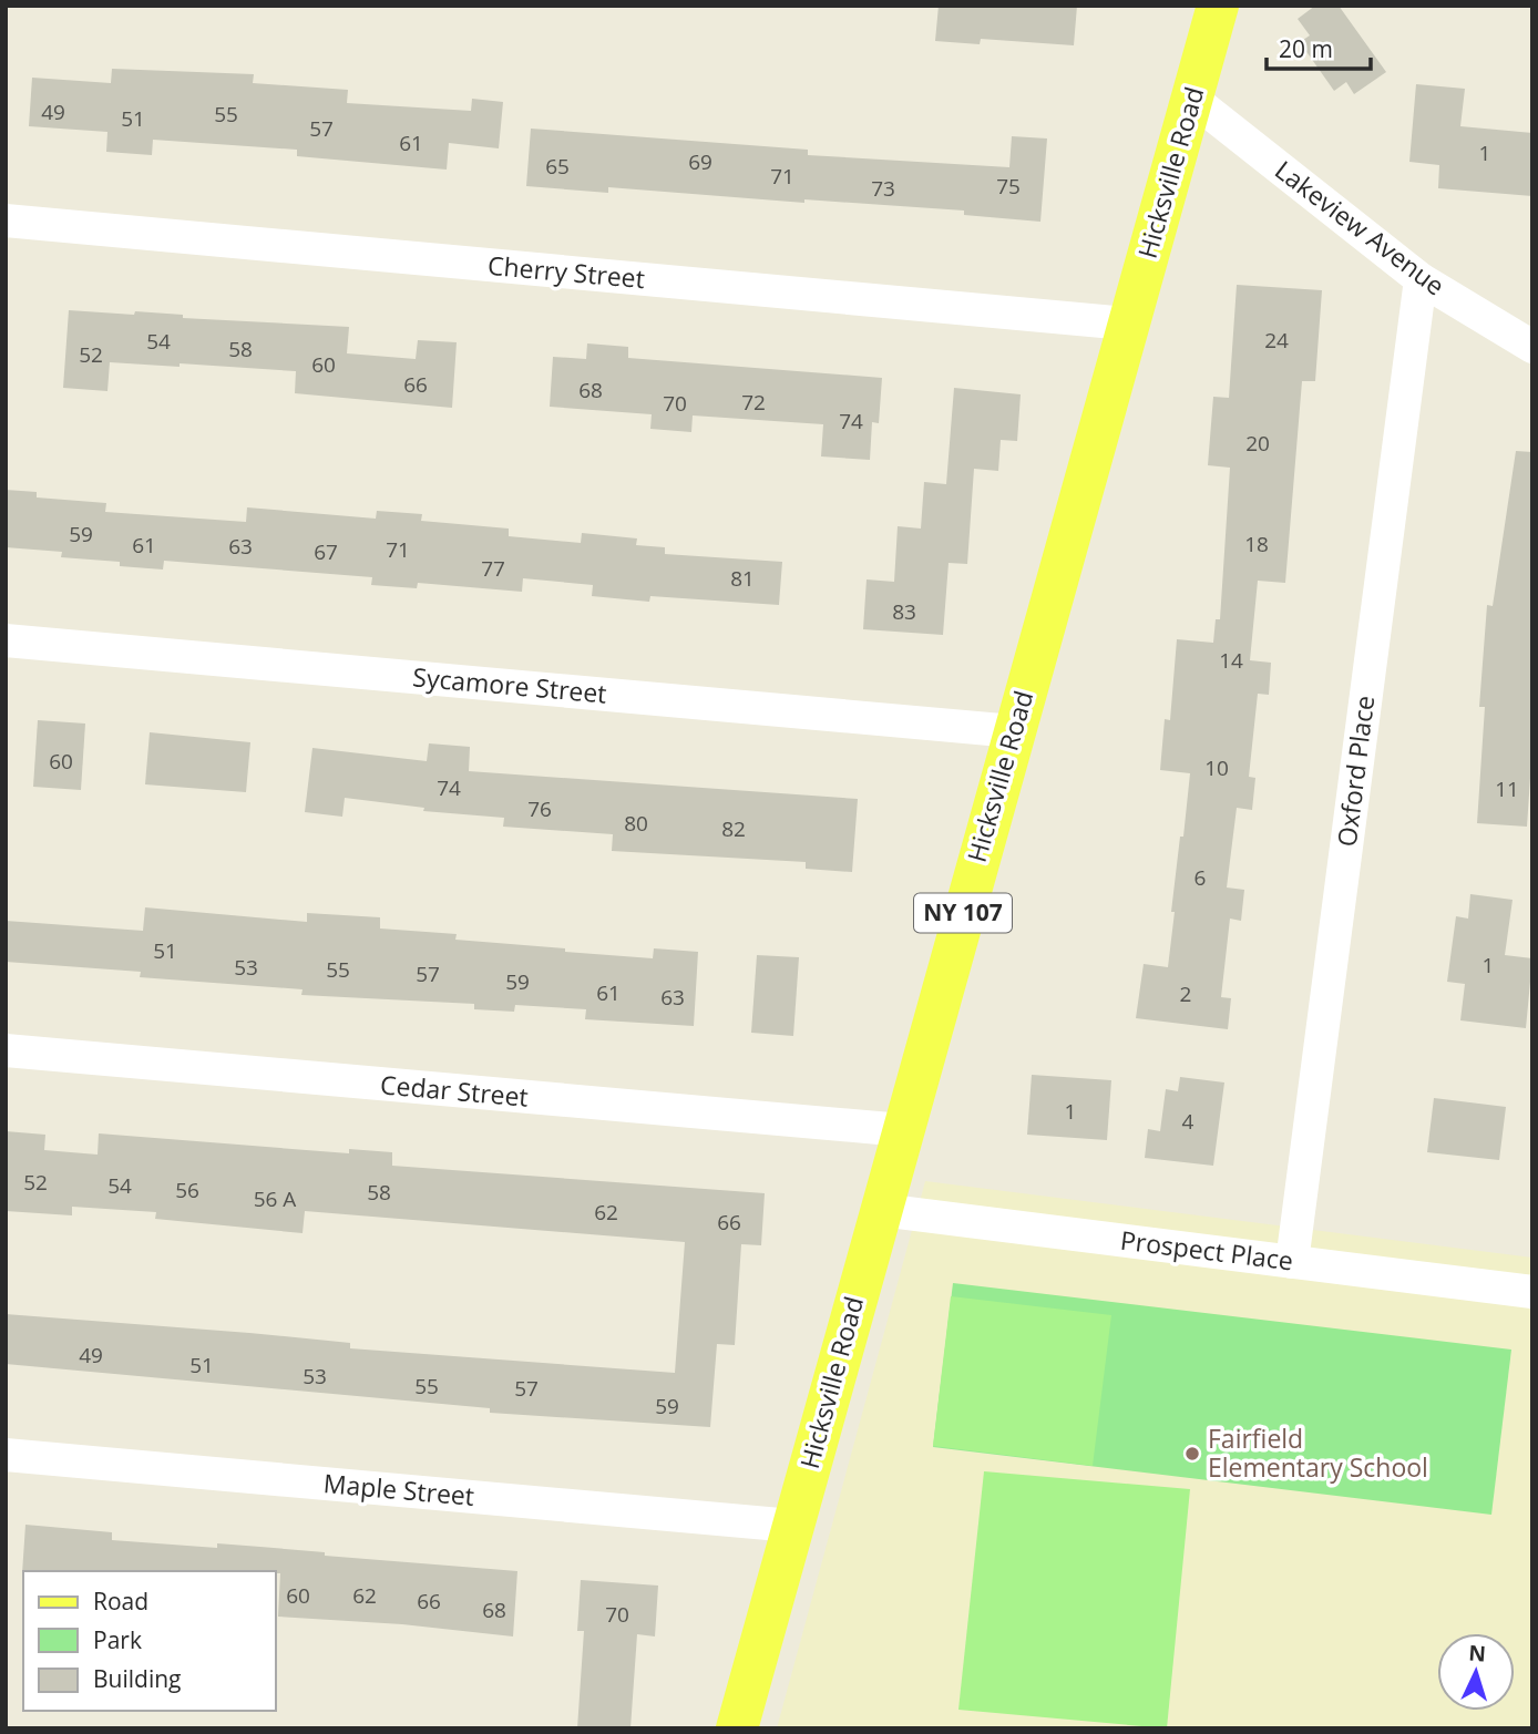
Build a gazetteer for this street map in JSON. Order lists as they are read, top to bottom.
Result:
{
  "streets": {
    "main road": ["Hicksville Road", "NY 107"],
    "street": [
      "Lakeview Avenue",
      "Cherry Street",
      "Sycamore Street",
      "Oxford Place",
      "Cedar Street",
      "Prospect Place",
      "Maple Street"
    ]
  },
  "crossings": [
    ["Hicksville Road", "Lakeview Avenue"],
    ["Hicksville Road", "Cherry Street"],
    ["Hicksville Road", "Sycamore Street"],
    ["Hicksville Road", "Cedar Street"],
    ["Hicksville Road", "Prospect Place"],
    ["Hicksville Road", "Maple Street"],
    ["Lakeview Avenue", "Oxford Place"],
    ["Oxford Place", "Prospect Place"]
  ],
  "places": ["Fairfield Elementary School"],
  "house_numbers": [
    "49",
    "55",
    "51",
    "57",
    "61",
    "1",
    "69",
    "65",
    "71",
    "75",
    "73",
    "24",
    "54",
    "58",
    "52",
    "60",
    "66",
    "68",
    "72",
    "70",
    "74",
    "20",
    "59",
    "18",
    "61",
    "63",
    "71",
    "67",
    "77",
    "81",
    "83",
    "14",
    "60",
    "10",
    "74",
    "11",
    "76",
    "80",
    "82",
    "6",
    "51",
    "1",
    "53",
    "55",
    "57",
    "59",
    "61",
    "2",
    "63",
    "1",
    "4",
    "52",
    "54",
    "56",
    "58",
    "56 A",
    "62",
    "66",
    "49",
    "51",
    "53",
    "55",
    "57",
    "59",
    "60",
    "62",
    "66",
    "68",
    "70"
  ],
  "legend": ["Road", "Park", "Building"],
  "scale_bar": "20 m",
  "north": "top"
}
